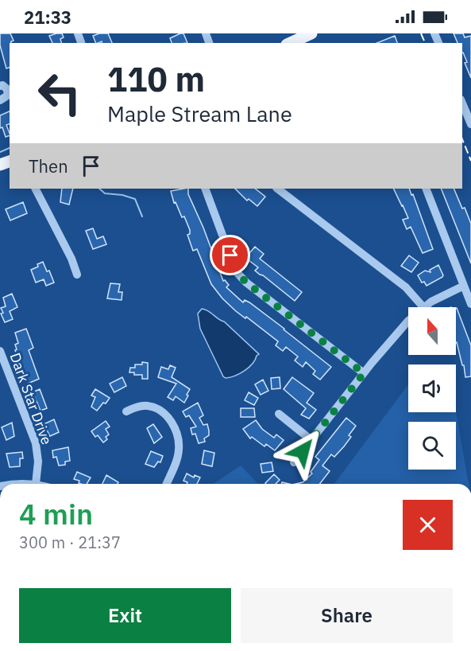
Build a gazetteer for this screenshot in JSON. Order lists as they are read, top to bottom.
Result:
{
  "streets": {
    "street": ["Dark Star Drive"]
  },
  "north": "top",
  "page": {
    "status": "21:33",
    "turn": ["110 m", "Maple Stream Lane"],
    "then": "Then",
    "heading": ["4 min", "300 m · 21:37"],
    "buttons": ["Exit", "Share"]
  }
}
